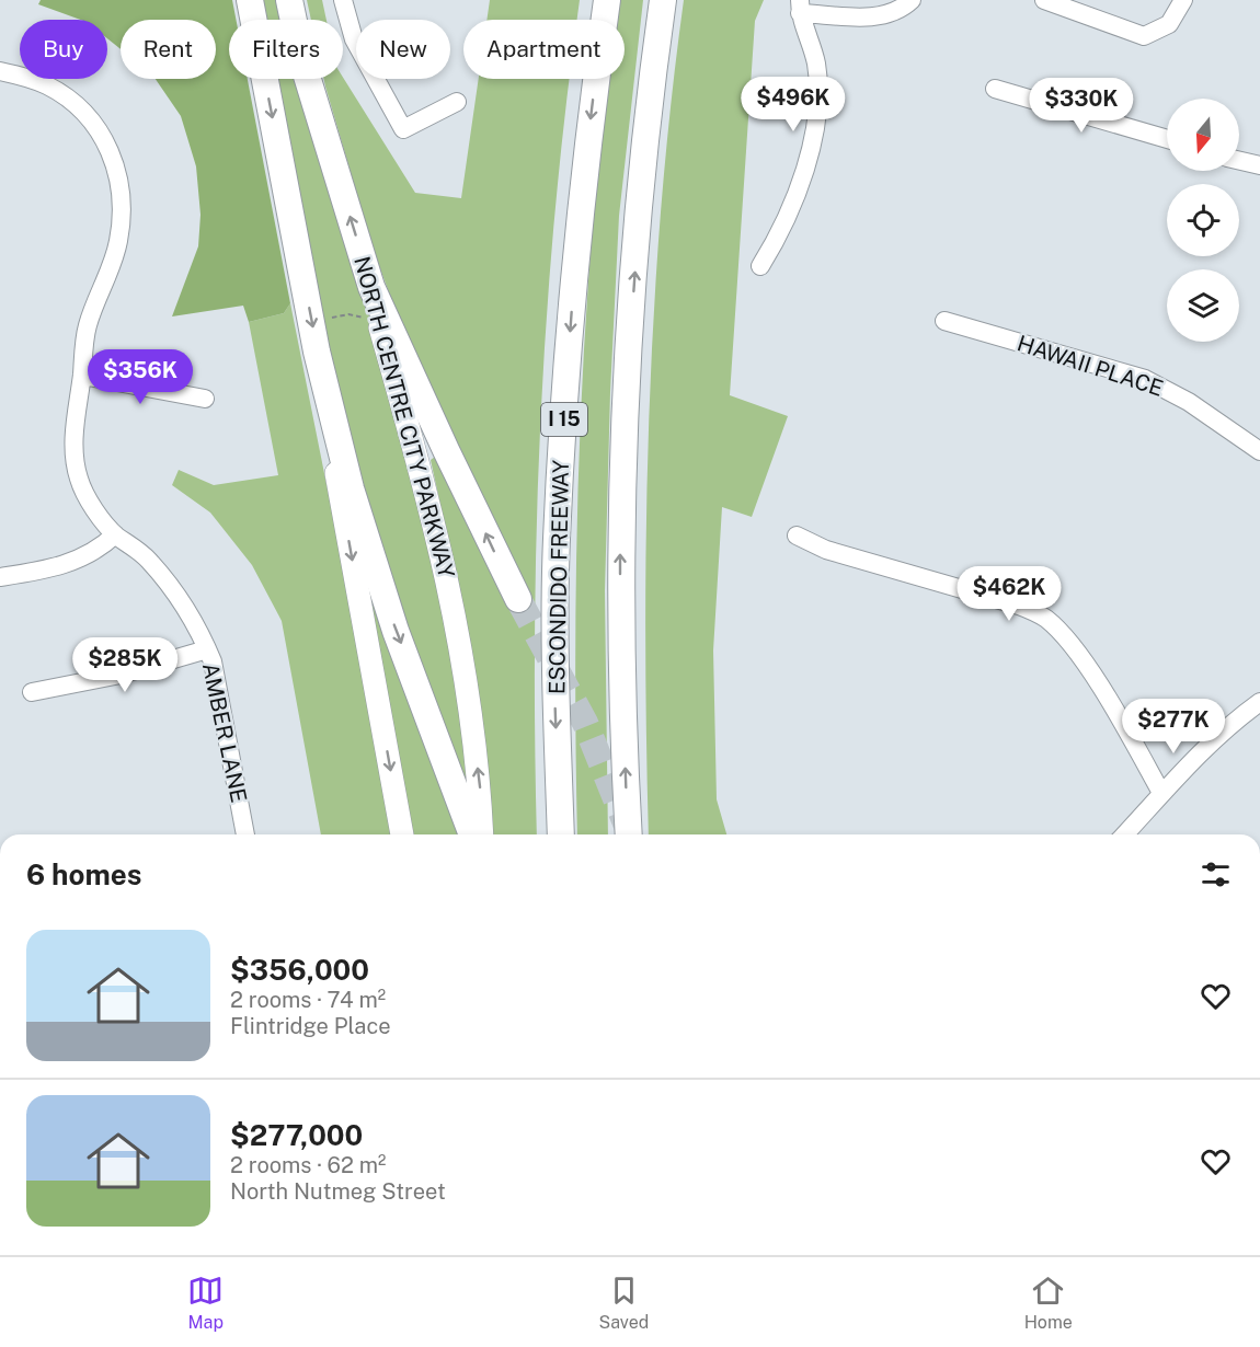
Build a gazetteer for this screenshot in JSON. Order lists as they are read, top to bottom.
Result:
{
  "streets": {
    "highway": ["NORTH CENTRE CITY PARKWAY", "I 15", "ESCONDIDO FREEWAY"],
    "street": ["HAWAII PLACE", "AMBER LANE"]
  },
  "north": "bottom",
  "page": {
    "chip": [
      "Buy",
      "Rent",
      "Filters",
      "New",
      "Apartment"
    ],
    "price": [
      "$496K",
      "$330K",
      "$356K",
      "$462K",
      "$285K",
      "$277K"
    ],
    "heading": "6 homes",
    "list": [
      {
        "name": "$356,000",
        "note": "2 rooms · 74 m² · Flintridge Place"
      },
      {
        "name": "$277,000",
        "note": "2 rooms · 62 m² · North Nutmeg Street"
      }
    ],
    "tabs": ["Map", "Saved", "Home"]
  }
}
